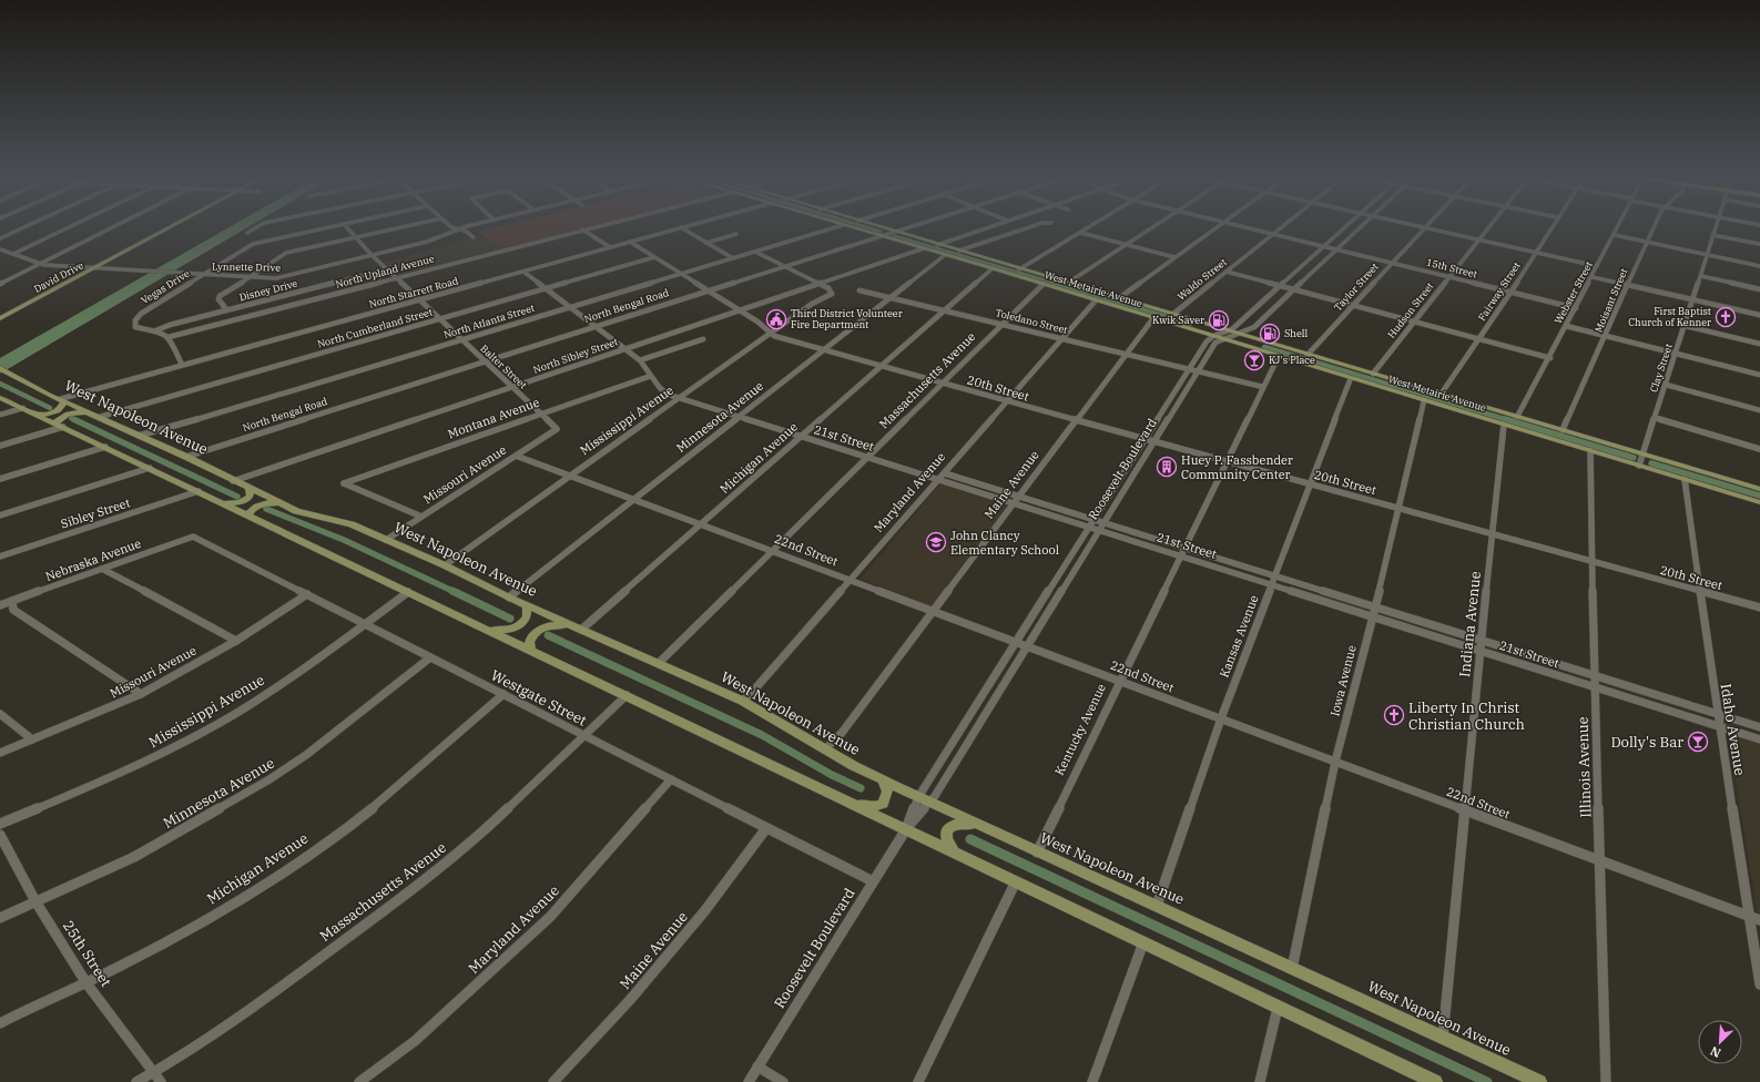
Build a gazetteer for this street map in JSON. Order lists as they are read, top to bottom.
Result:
{
  "streets": {
    "main road": ["David Drive", "West Metairie Avenue", "West Napoleon Avenue"],
    "street": [
      "Lynnette Drive",
      "15th Street",
      "North Upland Avenue",
      "Waldo Street",
      "Vegas Drive",
      "Taylor Street",
      "Disney Drive",
      "Fairway Street",
      "North Starrett Road",
      "Webster Street",
      "Moisant Street",
      "North Bengal Road",
      "Hudson Street",
      "North Atlanta Street",
      "Toledano Street",
      "North Cumberland Street",
      "North Sibley Street",
      "Balter Street",
      "Clay Street",
      "Massachusetts Avenue",
      "20th Street",
      "Minnesota Avenue",
      "Montana Avenue",
      "Mississippi Avenue",
      "21st Street",
      "Michigan Avenue",
      "Roosevelt Boulevard",
      "Missouri Avenue",
      "Maine Avenue",
      "Maryland Avenue",
      "Sibley Street",
      "22nd Street",
      "Nebraska Avenue",
      "Indiana Avenue",
      "Kansas Avenue",
      "Iowa Avenue",
      "Westgate Street",
      "Kentucky Avenue",
      "Idaho Avenue",
      "Illinois Avenue",
      "25th Street"
    ]
  },
  "crossings": [
    ["Lynnette Drive", "David Drive"],
    ["Lynnette Drive", "Vegas Drive"],
    ["Lynnette Drive", "Balter Street"],
    ["15th Street", "Waldo Street"],
    ["15th Street", "Taylor Street"],
    ["15th Street", "Fairway Street"],
    ["15th Street", "Webster Street"],
    ["15th Street", "Hudson Street"],
    ["North Upland Avenue", "Vegas Drive"],
    ["North Upland Avenue", "Balter Street"],
    ["Waldo Street", "West Metairie Avenue"],
    ["Vegas Drive", "Disney Drive"],
    ["Taylor Street", "West Metairie Avenue"],
    ["West Metairie Avenue", "Fairway Street"],
    ["West Metairie Avenue", "Webster Street"],
    ["West Metairie Avenue", "Moisant Street"],
    ["West Metairie Avenue", "North Bengal Road"],
    ["West Metairie Avenue", "Hudson Street"],
    ["West Metairie Avenue", "North Sibley Street"],
    ["West Metairie Avenue", "Clay Street"],
    ["West Metairie Avenue", "Massachusetts Avenue"],
    ["West Metairie Avenue", "Minnesota Avenue"],
    ["West Metairie Avenue", "Michigan Avenue"],
    ["West Metairie Avenue", "Roosevelt Boulevard"],
    ["West Metairie Avenue", "Maine Avenue"],
    ["West Metairie Avenue", "Maryland Avenue"],
    ["West Metairie Avenue", "Indiana Avenue"],
    ["West Metairie Avenue", "Kansas Avenue"],
    ["West Metairie Avenue", "Iowa Avenue"],
    ["West Metairie Avenue", "Kentucky Avenue"],
    ["West Metairie Avenue", "Idaho Avenue"],
    ["West Metairie Avenue", "Illinois Avenue"],
    ["Disney Drive", "Balter Street"],
    ["North Starrett Road", "Balter Street"],
    ["North Starrett Road", "20th Street"],
    ["North Starrett Road", "West Napoleon Avenue"],
    ["North Starrett Road", "21st Street"],
    ["North Bengal Road", "Balter Street"],
    ["North Bengal Road", "20th Street"],
    ["North Bengal Road", "West Napoleon Avenue"],
    ["North Bengal Road", "21st Street"],
    ["North Atlanta Street", "Balter Street"],
    ["North Atlanta Street", "20th Street"],
    ["North Atlanta Street", "West Napoleon Avenue"],
    ["North Atlanta Street", "21st Street"],
    ["Toledano Street", "Massachusetts Avenue"],
    ["Toledano Street", "Minnesota Avenue"],
    ["Toledano Street", "Michigan Avenue"],
    ["Toledano Street", "Roosevelt Boulevard"],
    ["Toledano Street", "Maine Avenue"],
    ["Toledano Street", "Maryland Avenue"],
    ["Toledano Street", "Kentucky Avenue"],
    ["North Cumberland Street", "Balter Street"],
    ["North Cumberland Street", "20th Street"],
    ["North Cumberland Street", "West Napoleon Avenue"],
    ["North Cumberland Street", "21st Street"],
    ["North Sibley Street", "Balter Street"],
    ["North Sibley Street", "20th Street"],
    ["North Sibley Street", "West Napoleon Avenue"],
    ["North Sibley Street", "Mississippi Avenue"],
    ["North Sibley Street", "21st Street"],
    ["Balter Street", "Montana Avenue"],
    ["Balter Street", "Missouri Avenue"],
    ["Massachusetts Avenue", "20th Street"],
    ["Massachusetts Avenue", "West Napoleon Avenue"],
    ["Massachusetts Avenue", "21st Street"],
    ["Massachusetts Avenue", "22nd Street"],
    ["Massachusetts Avenue", "Westgate Street"],
    ["Massachusetts Avenue", "25th Street"],
    ["20th Street", "Minnesota Avenue"],
    ["20th Street", "Mississippi Avenue"],
    ["20th Street", "Michigan Avenue"],
    ["20th Street", "Roosevelt Boulevard"],
    ["20th Street", "Maine Avenue"],
    ["20th Street", "Maryland Avenue"],
    ["20th Street", "Indiana Avenue"],
    ["20th Street", "Kansas Avenue"],
    ["20th Street", "Iowa Avenue"],
    ["20th Street", "Kentucky Avenue"],
    ["20th Street", "Idaho Avenue"],
    ["20th Street", "Illinois Avenue"],
    ["West Napoleon Avenue", "Minnesota Avenue"],
    ["West Napoleon Avenue", "Mississippi Avenue"],
    ["West Napoleon Avenue", "Michigan Avenue"],
    ["West Napoleon Avenue", "Roosevelt Boulevard"],
    ["West Napoleon Avenue", "Missouri Avenue"],
    ["West Napoleon Avenue", "Maine Avenue"],
    ["West Napoleon Avenue", "Maryland Avenue"],
    ["West Napoleon Avenue", "Indiana Avenue"],
    ["West Napoleon Avenue", "Kansas Avenue"],
    ["West Napoleon Avenue", "Iowa Avenue"],
    ["West Napoleon Avenue", "Kentucky Avenue"],
    ["Minnesota Avenue", "21st Street"],
    ["Minnesota Avenue", "22nd Street"],
    ["Minnesota Avenue", "Westgate Street"],
    ["Minnesota Avenue", "25th Street"],
    ["Montana Avenue", "21st Street"],
    ["Montana Avenue", "Missouri Avenue"],
    ["Mississippi Avenue", "21st Street"],
    ["Mississippi Avenue", "22nd Street"],
    ["Mississippi Avenue", "Westgate Street"],
    ["21st Street", "Michigan Avenue"],
    ["21st Street", "Roosevelt Boulevard"],
    ["21st Street", "Maine Avenue"],
    ["21st Street", "Maryland Avenue"],
    ["21st Street", "Indiana Avenue"],
    ["21st Street", "Kansas Avenue"],
    ["21st Street", "Iowa Avenue"],
    ["21st Street", "Kentucky Avenue"],
    ["21st Street", "Idaho Avenue"],
    ["21st Street", "Illinois Avenue"],
    ["Michigan Avenue", "22nd Street"],
    ["Michigan Avenue", "Westgate Street"],
    ["Michigan Avenue", "25th Street"],
    ["Roosevelt Boulevard", "22nd Street"],
    ["Roosevelt Boulevard", "Westgate Street"],
    ["Missouri Avenue", "22nd Street"],
    ["Missouri Avenue", "Westgate Street"],
    ["Maine Avenue", "22nd Street"],
    ["Maine Avenue", "Westgate Street"],
    ["Maryland Avenue", "22nd Street"],
    ["Maryland Avenue", "Westgate Street"],
    ["22nd Street", "Indiana Avenue"],
    ["22nd Street", "Kansas Avenue"],
    ["22nd Street", "Iowa Avenue"],
    ["22nd Street", "Kentucky Avenue"],
    ["22nd Street", "Idaho Avenue"],
    ["22nd Street", "Illinois Avenue"],
    ["Nebraska Avenue", "Westgate Street"]
  ],
  "places": {
    "church": ["First Baptist Church of Kenner", "Liberty In Christ Christian Church"],
    "public building": ["Third District Volunteer Fire Department"],
    "fuel station": ["Kwik Saver", "Shell"],
    "bar": ["KJ's Place", "Dolly's Bar"],
    "building": ["Huey P. Fassbender Community Center"],
    "school or university": ["John Clancy Elementary School"]
  },
  "north": "bottom left"
}
